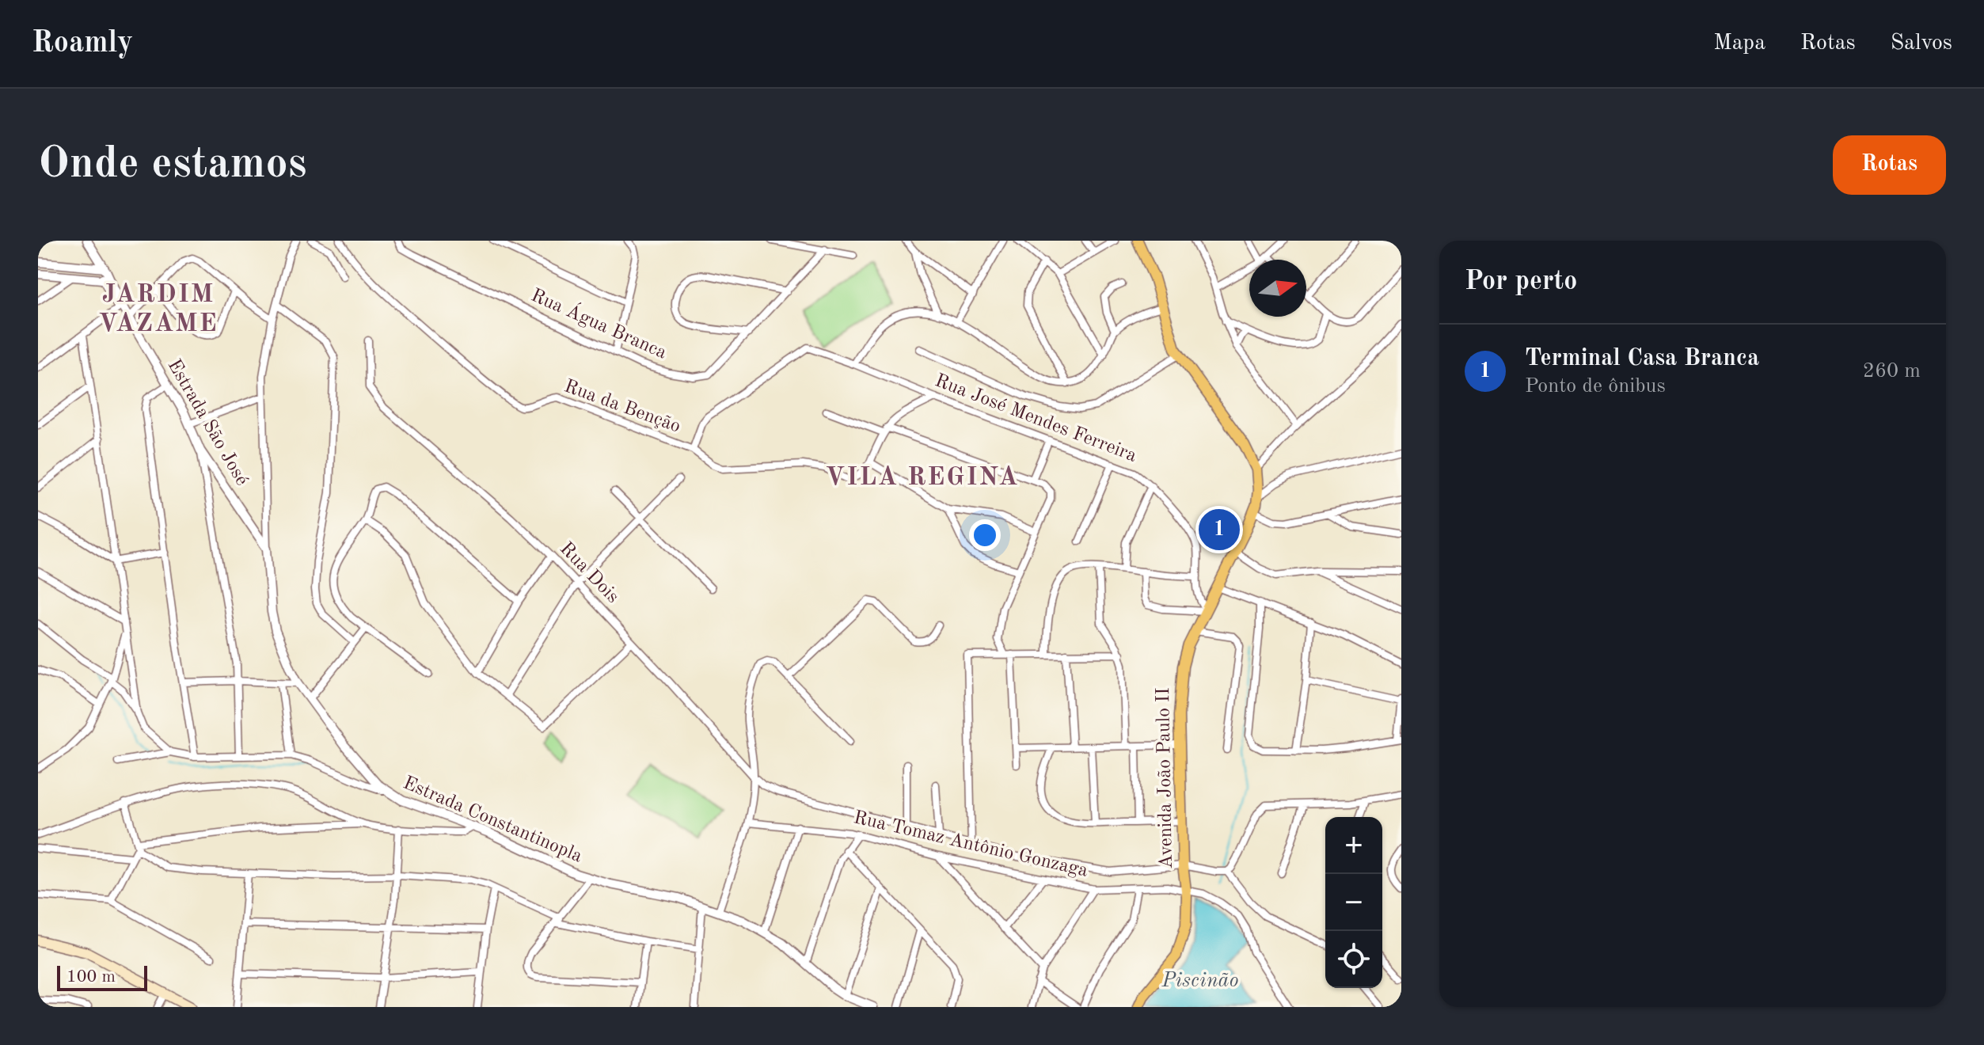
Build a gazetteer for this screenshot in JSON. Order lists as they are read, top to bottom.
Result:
{
  "streets": {
    "main road": ["Avenida João Paulo II"],
    "street": [
      "Rua Água Branca",
      "Rua da Benção",
      "Rua José Mendes Ferreira",
      "Estrada São José",
      "Rua Dois",
      "Estrada Constantinopla",
      "Rua Tomaz Antônio Gonzaga"
    ]
  },
  "crossings": [
    ["Rua da Benção", "Rua José Mendes Ferreira"],
    ["Rua José Mendes Ferreira", "Avenida João Paulo II"],
    ["Estrada São José", "Estrada Constantinopla"],
    ["Rua Dois", "Avenida João Paulo II"],
    ["Avenida João Paulo II", "Rua Tomaz Antônio Gonzaga"]
  ],
  "districts": ["JARDIM VAZAME", "VILA REGINA"],
  "water": ["Piscinão"],
  "scale_bar": "100 m",
  "north": "right",
  "page": {
    "header": "Roamly",
    "nav": ["Mapa", "Rotas", "Salvos"],
    "buttons": "Rotas",
    "title": "Onde estamos",
    "heading": "Por perto",
    "list": [
      {
        "mark": "1",
        "name": "Terminal Casa Branca",
        "note": "Ponto de ônibus",
        "value": "260 m"
      }
    ],
    "pins": "1",
    "map_buttons": ["+", "−"],
    "scale": "100 m"
  }
}
